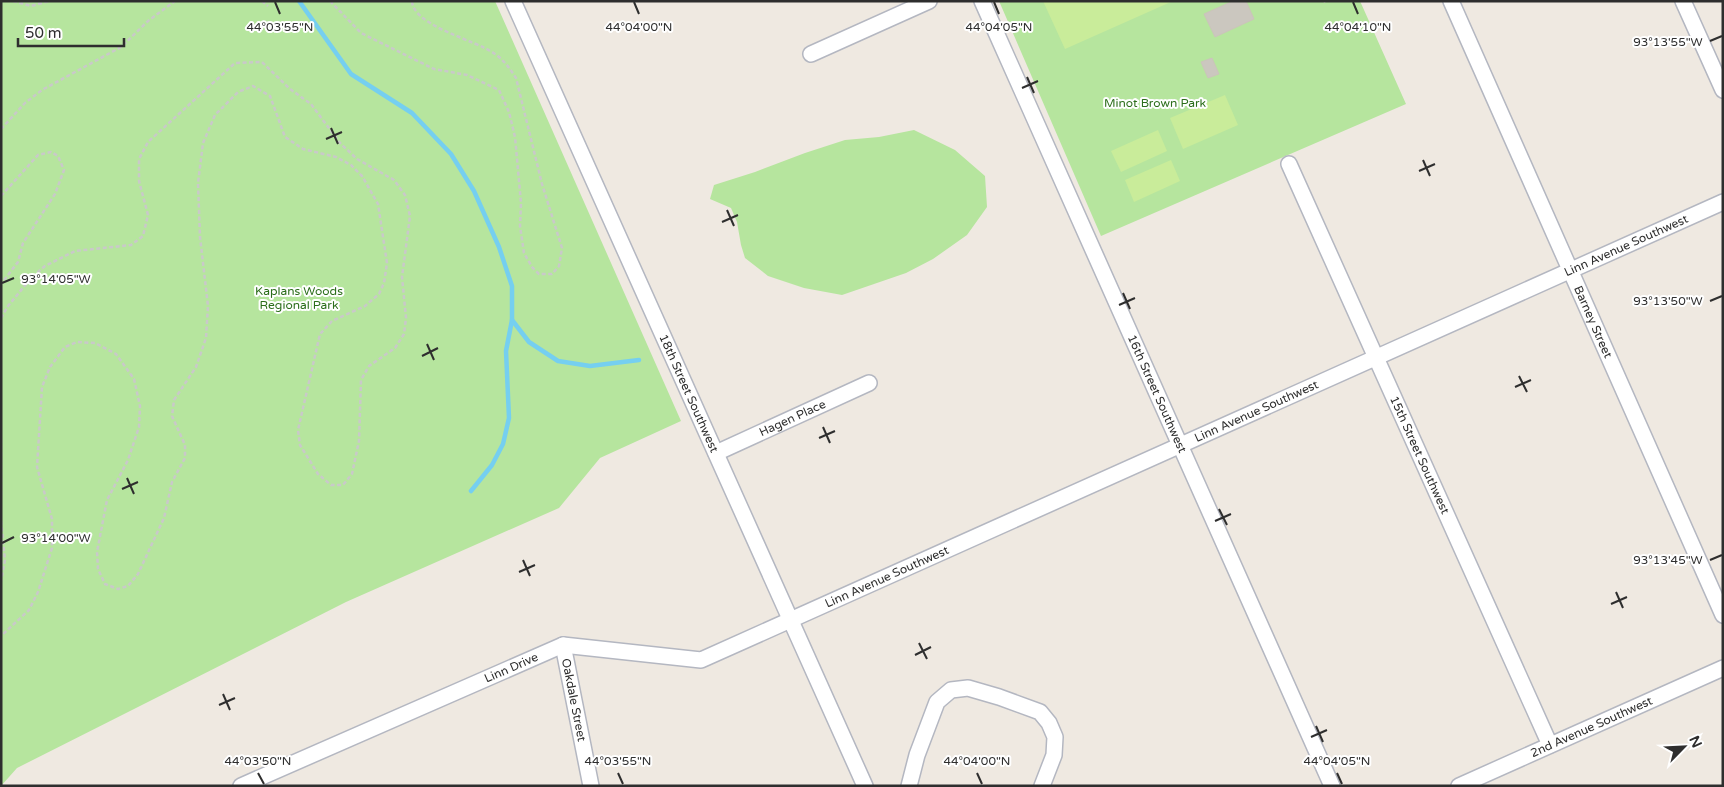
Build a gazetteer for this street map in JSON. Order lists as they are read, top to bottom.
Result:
{
  "streets": {
    "street": [
      "Linn Avenue Southwest",
      "Barney Street",
      "16th Street Southwest",
      "18th Street Southwest",
      "Hagen Place",
      "15th Street Southwest",
      "Linn Drive",
      "Oakdale Street",
      "2nd Avenue Southwest"
    ]
  },
  "crossings": [
    ["Linn Avenue Southwest", "Barney Street"],
    ["Linn Avenue Southwest", "16th Street Southwest"],
    ["Linn Avenue Southwest", "18th Street Southwest"],
    ["Linn Avenue Southwest", "15th Street Southwest"],
    ["Linn Avenue Southwest", "Linn Drive"],
    ["18th Street Southwest", "Hagen Place"],
    ["18th Street Southwest", "Linn Drive"],
    ["15th Street Southwest", "2nd Avenue Southwest"],
    ["Linn Drive", "Oakdale Street"]
  ],
  "parks": ["Minot Brown Park", "Kaplans Woods Regional Park"],
  "scale_bar": "50 m",
  "north": "top right",
  "coordinates": [
    "44°03'55\"N",
    "44°04'05\"N",
    "44°04'00\"N",
    "44°04'10\"N",
    "93°13'55\"W",
    "93°14'05\"W",
    "93°13'50\"W",
    "93°14'00\"W",
    "93°13'45\"W",
    "44°03'50\"N"
  ]
}
